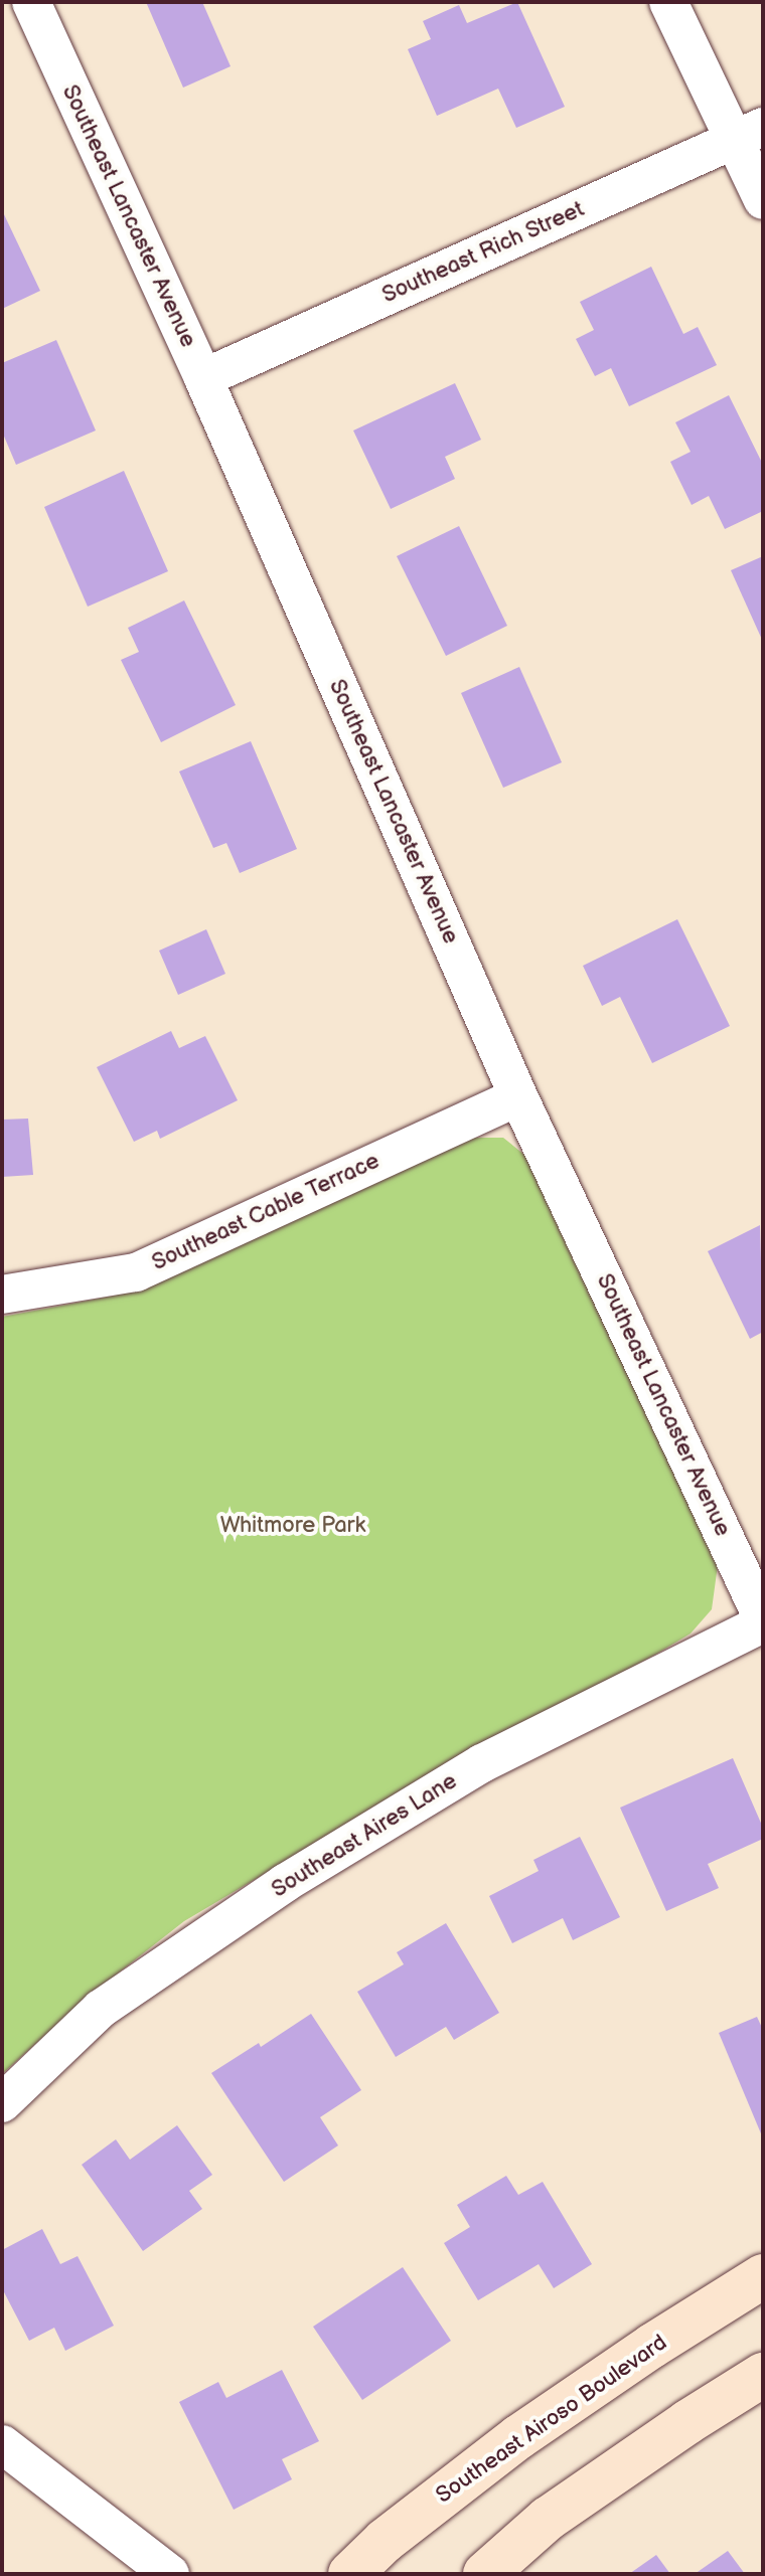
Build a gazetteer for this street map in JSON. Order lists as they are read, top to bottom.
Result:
{
  "streets": {
    "main road": ["Southeast Airoso Boulevard"],
    "street": [
      "Southeast Lancaster Avenue",
      "Southeast Rich Street",
      "Southeast Cable Terrace",
      "Southeast Aires Lane"
    ]
  },
  "crossings": [
    ["Southeast Lancaster Avenue", "Southeast Rich Street"],
    ["Southeast Lancaster Avenue", "Southeast Cable Terrace"],
    ["Southeast Lancaster Avenue", "Southeast Aires Lane"]
  ],
  "parks": ["Whitmore Park"]
}
